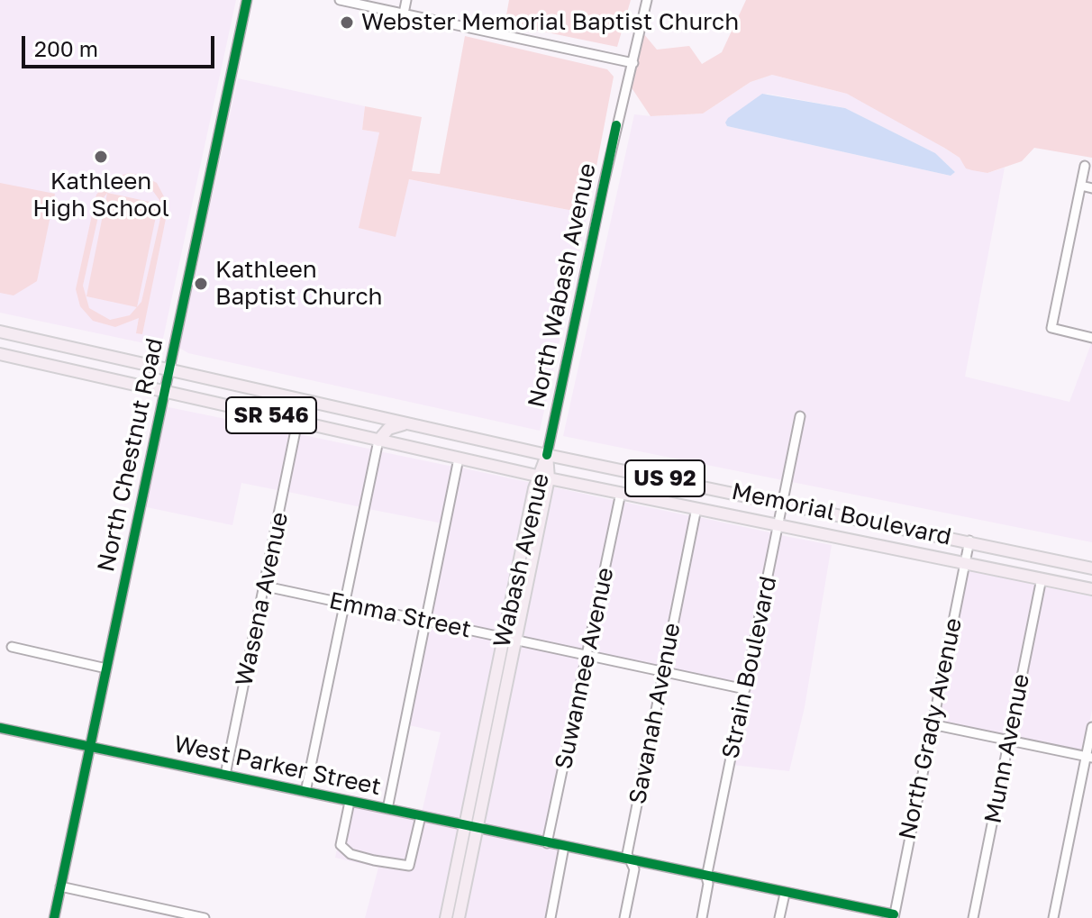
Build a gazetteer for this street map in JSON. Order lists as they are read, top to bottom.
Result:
{
  "streets": {
    "main road": [
      "SR 546",
      "US 92",
      "Memorial Boulevard",
      "Wabash Avenue"
    ],
    "street": [
      "North Wabash Avenue",
      "North Chestnut Road",
      "Wasena Avenue",
      "Emma Street",
      "Strain Boulevard",
      "Suwannee Avenue",
      "Savanah Avenue",
      "North Grady Avenue",
      "Munn Avenue",
      "West Parker Street"
    ]
  },
  "crossings": [
    ["North Wabash Avenue", "Memorial Boulevard"],
    ["North Wabash Avenue", "Wabash Avenue"],
    ["SR 546", "North Chestnut Road"],
    ["SR 546", "US 92"],
    ["SR 546", "Wabash Avenue"],
    ["SR 546", "Wasena Avenue"],
    ["North Chestnut Road", "Memorial Boulevard"],
    ["North Chestnut Road", "West Parker Street"],
    ["US 92", "Wabash Avenue"],
    ["US 92", "Strain Boulevard"],
    ["US 92", "Suwannee Avenue"],
    ["US 92", "Savanah Avenue"],
    ["US 92", "North Grady Avenue"],
    ["US 92", "Munn Avenue"],
    ["Memorial Boulevard", "Wabash Avenue"],
    ["Memorial Boulevard", "Strain Boulevard"],
    ["Memorial Boulevard", "North Grady Avenue"],
    ["Wabash Avenue", "Emma Street"],
    ["Wabash Avenue", "West Parker Street"],
    ["Wasena Avenue", "Emma Street"],
    ["Wasena Avenue", "West Parker Street"],
    ["Emma Street", "Strain Boulevard"],
    ["Emma Street", "Suwannee Avenue"],
    ["Emma Street", "Savanah Avenue"],
    ["Suwannee Avenue", "West Parker Street"]
  ],
  "places": ["Webster Memorial Baptist Church", "Kathleen High School", "Kathleen Baptist Church"],
  "scale_bar": "200 m"
}
